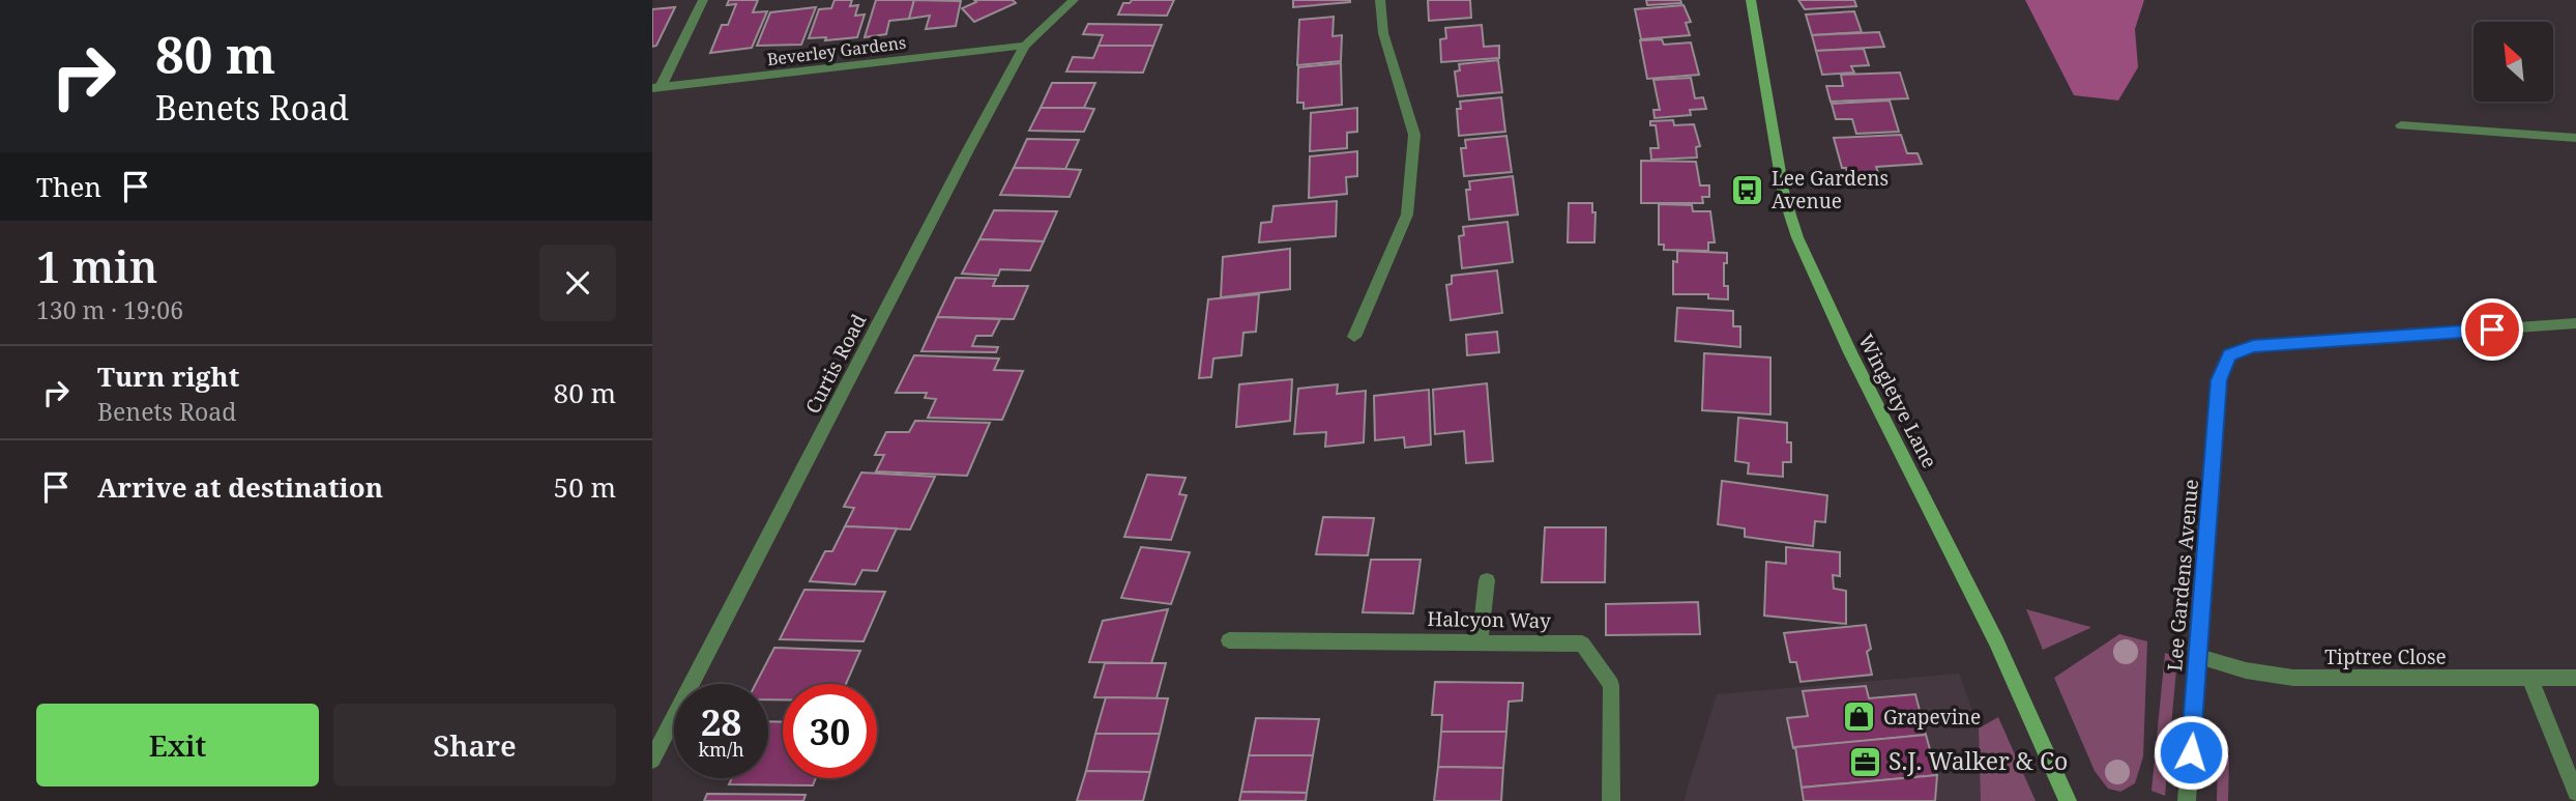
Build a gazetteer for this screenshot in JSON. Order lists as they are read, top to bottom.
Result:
{
  "streets": {
    "street": [
      "Beverley Gardens",
      "Curtis Road",
      "Wingletye Lane",
      "Lee Gardens Avenue",
      "Halcyon Way",
      "Tiptree Close"
    ]
  },
  "crossings": [
    ["Beverley Gardens", "Curtis Road"],
    ["Lee Gardens Avenue", "Tiptree Close"]
  ],
  "places": {
    "bus stop": ["Lee Gardens Avenue"],
    "shop": ["Grapevine"],
    "office": ["S.J. Walker & Co"]
  },
  "north": "top left",
  "page": {
    "turn": ["80 m", "Benets Road"],
    "then": "Then",
    "heading": ["1 min", "130 m · 19:06"],
    "list": [
      {
        "name": "Turn right",
        "note": "Benets Road",
        "value": "80 m"
      },
      {
        "name": "Arrive at destination",
        "value": "50 m"
      }
    ],
    "speed": "28 km/h",
    "limit": "30",
    "buttons": ["Exit", "Share"]
  }
}
